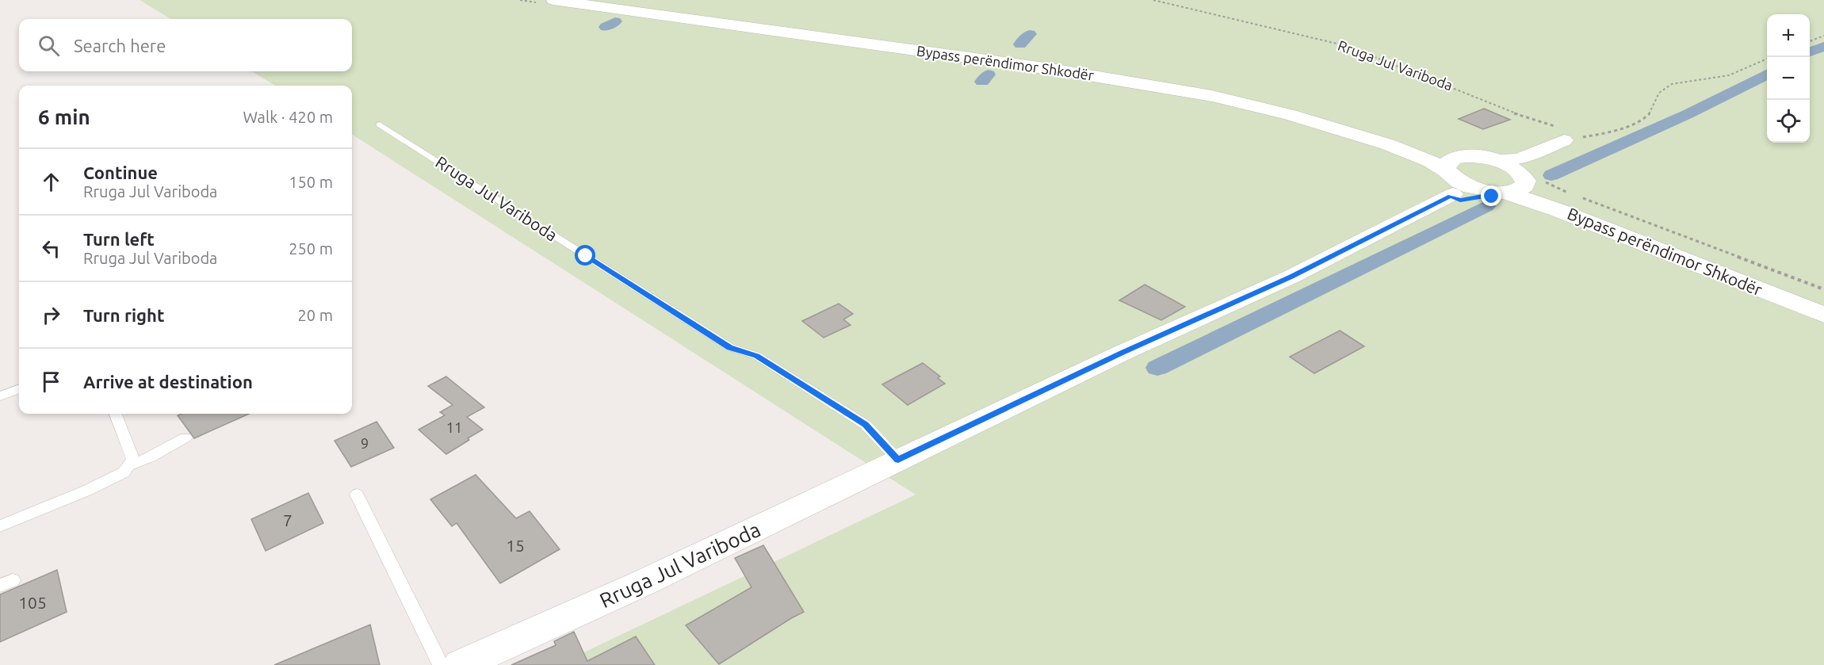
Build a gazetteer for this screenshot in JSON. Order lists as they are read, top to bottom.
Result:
{
  "streets": {
    "highway": ["Bypass perëndimor Shkodër"],
    "street": ["Rruga Jul Variboda"]
  },
  "crossings": [
    ["Bypass perëndimor Shkodër", "Rruga Jul Variboda"]
  ],
  "house_numbers": [
    "11",
    "9",
    "7",
    "15",
    "105"
  ],
  "page": {
    "map_buttons": ["+", "−"],
    "search": "Search here",
    "heading": ["6 min", "Walk · 420 m"],
    "list": [
      ["Continue", "Rruga Jul Variboda", "150 m"],
      ["Turn left", "Rruga Jul Variboda", "250 m"],
      ["Turn right", "20 m"],
      "Arrive at destination"
    ]
  }
}
